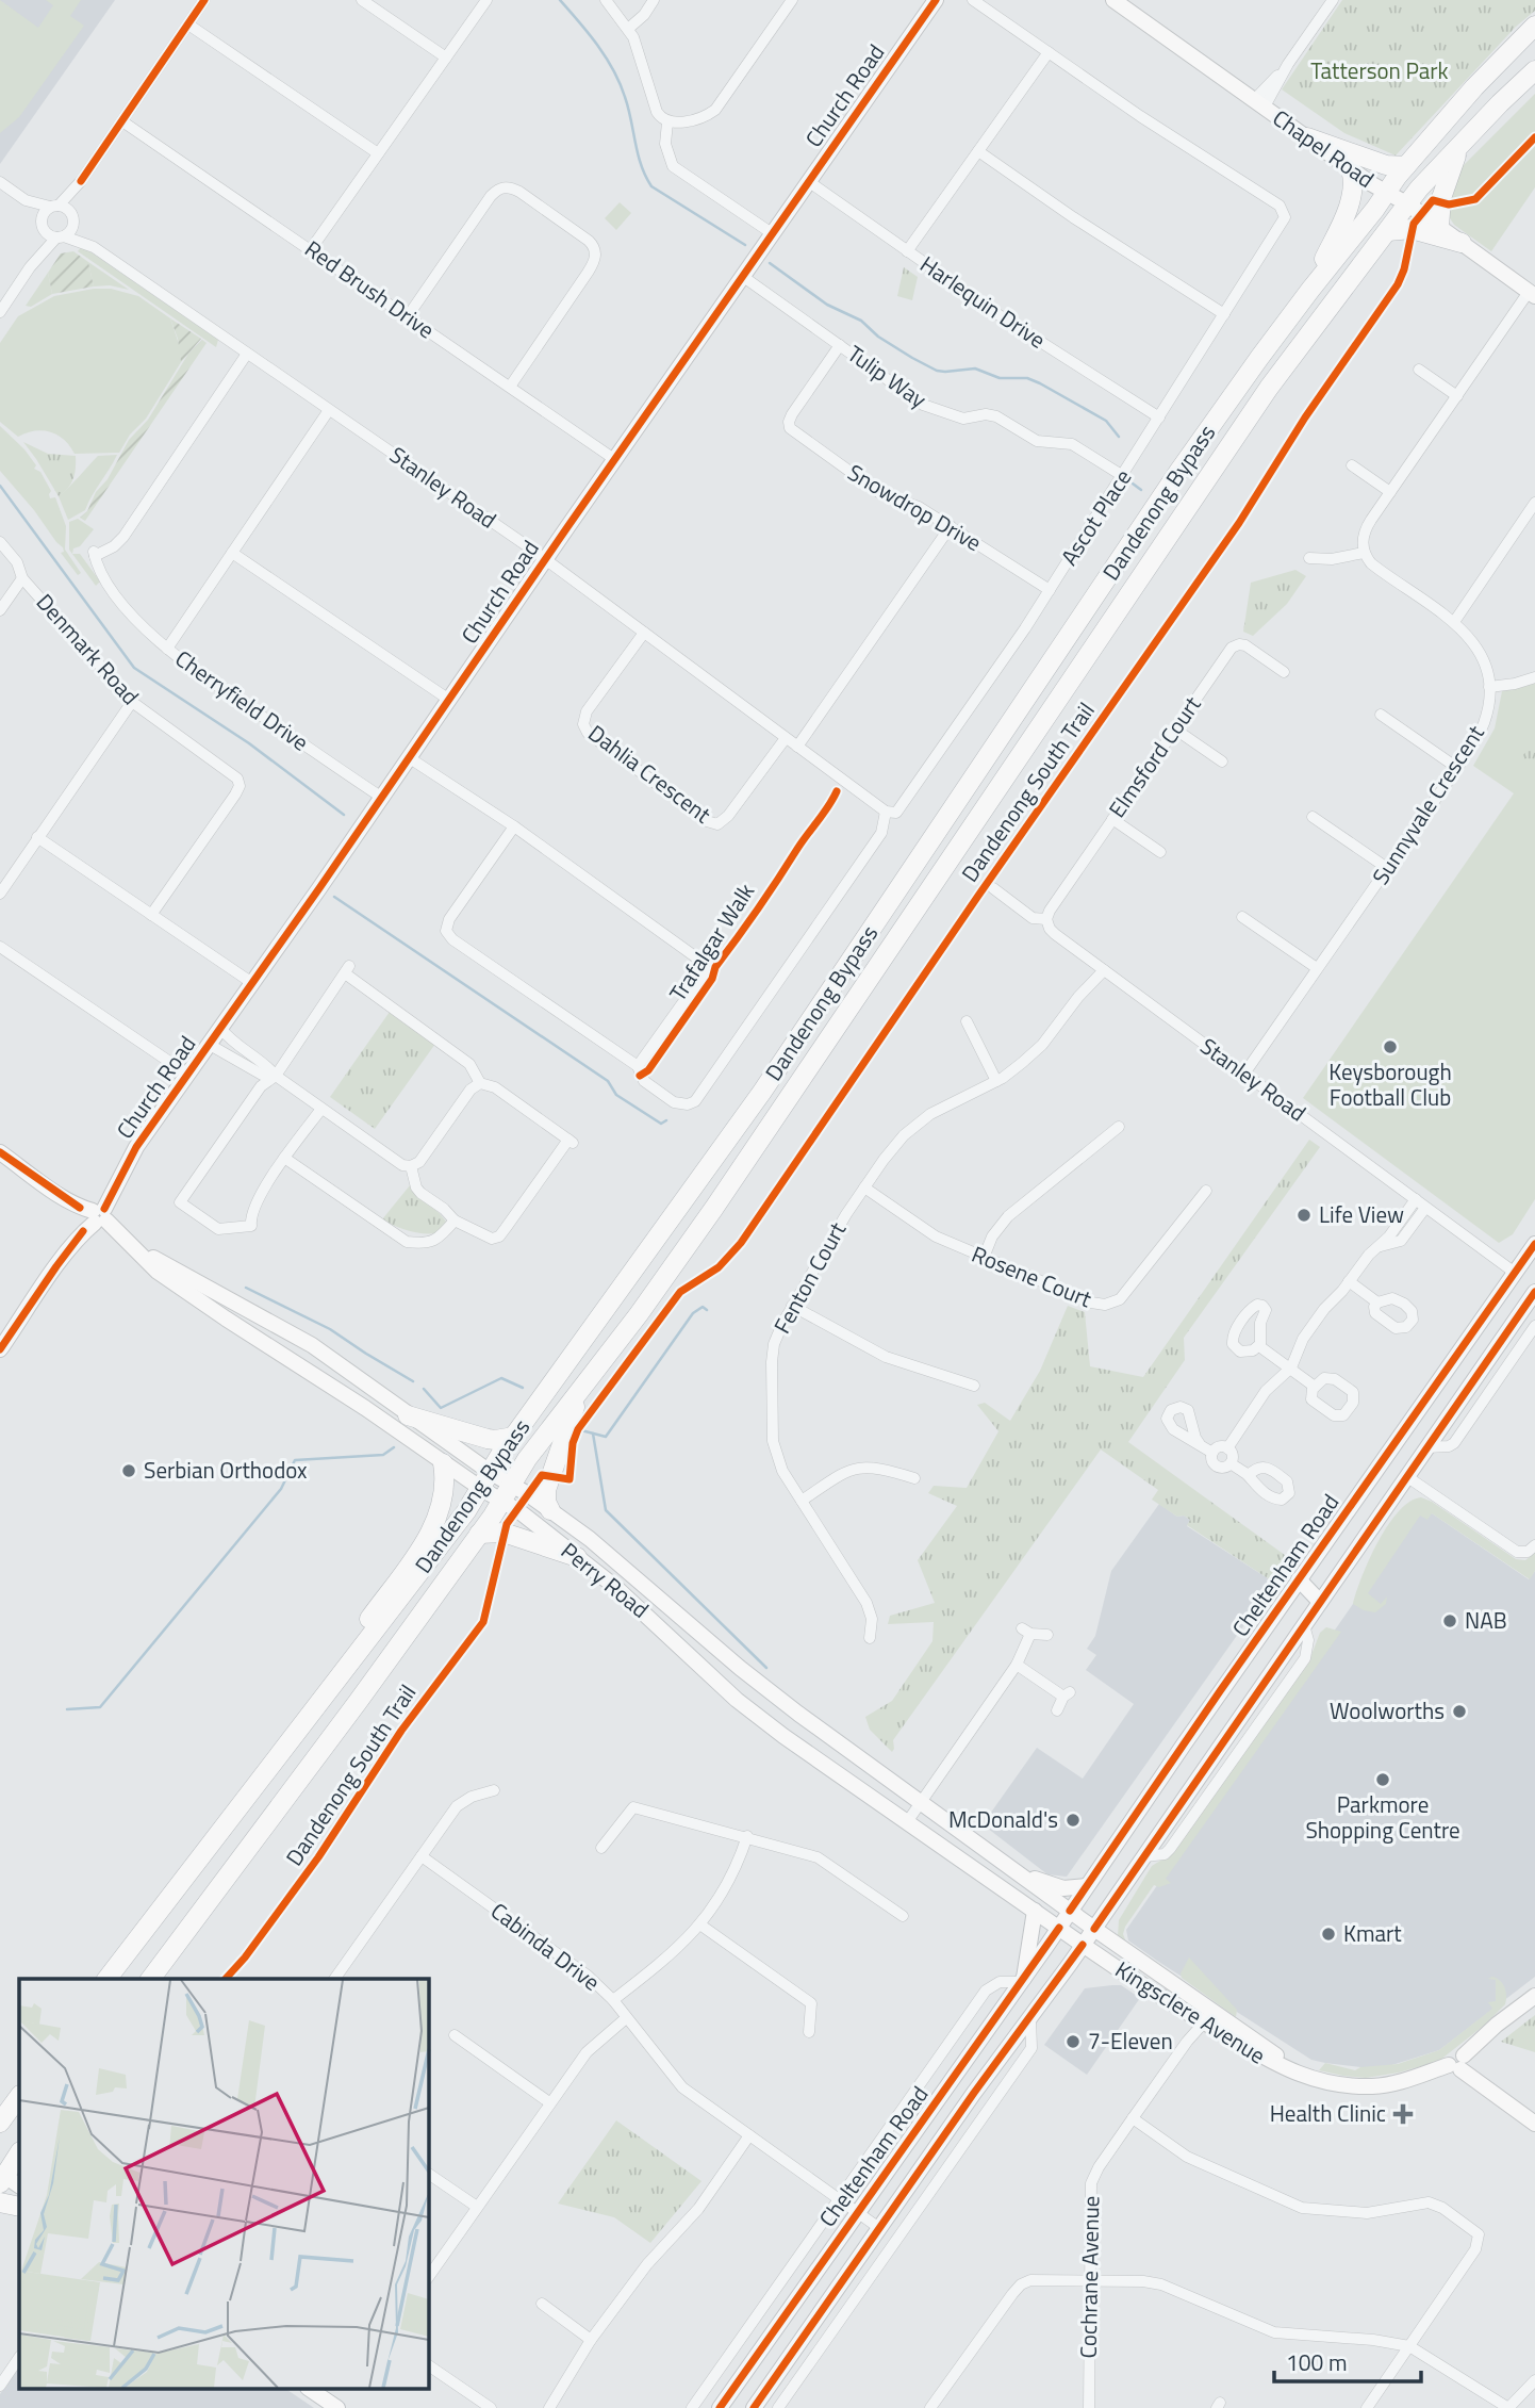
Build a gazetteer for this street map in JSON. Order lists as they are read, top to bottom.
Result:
{
  "streets": {
    "highway": ["Dandenong Bypass"],
    "main road": [
      "Church Road",
      "Chapel Road",
      "Cheltenham Road",
      "Perry Road",
      "Kingsclere Avenue"
    ],
    "street": [
      "Red Brush Drive",
      "Harlequin Drive",
      "Tulip Way",
      "Stanley Road",
      "Snowdrop Drive",
      "Ascot Place",
      "Denmark Road",
      "Cherryfield Drive",
      "Elmsford Court",
      "Dahlia Crescent",
      "Sunnyvale Crescent",
      "Rosene Court",
      "Fenton Court",
      "Cabinda Drive",
      "Cochrane Avenue"
    ],
    "cycle path": ["Dandenong South Trail", "Trafalgar Walk"]
  },
  "crossings": [
    ["Church Road", "Red Brush Drive"],
    ["Church Road", "Harlequin Drive"],
    ["Church Road", "Tulip Way"],
    ["Church Road", "Stanley Road"],
    ["Church Road", "Cherryfield Drive"],
    ["Church Road", "Perry Road"],
    ["Chapel Road", "Dandenong Bypass"],
    ["Harlequin Drive", "Ascot Place"],
    ["Tulip Way", "Snowdrop Drive"],
    ["Tulip Way", "Ascot Place"],
    ["Stanley Road", "Ascot Place"],
    ["Stanley Road", "Cherryfield Drive"],
    ["Stanley Road", "Elmsford Court"],
    ["Stanley Road", "Dahlia Crescent"],
    ["Stanley Road", "Sunnyvale Crescent"],
    ["Stanley Road", "Fenton Court"],
    ["Stanley Road", "Cheltenham Road"],
    ["Dandenong Bypass", "Perry Road"],
    ["Snowdrop Drive", "Ascot Place"],
    ["Rosene Court", "Fenton Court"],
    ["Cheltenham Road", "Perry Road"],
    ["Cheltenham Road", "Cabinda Drive"],
    ["Cheltenham Road", "Kingsclere Avenue"],
    ["Perry Road", "Kingsclere Avenue"],
    ["Kingsclere Avenue", "Cochrane Avenue"]
  ],
  "parks": ["Tatterson Park"],
  "places": {
    "other": [
      "Keysborough Football Club",
      "Life View",
      "Serbian Orthodox",
      "NAB",
      "Woolworths",
      "Parkmore Shopping Centre",
      "McDonald's",
      "Kmart",
      "7-Eleven"
    ],
    "health": ["Health Clinic"]
  },
  "scale_bar": "100 m"
}
